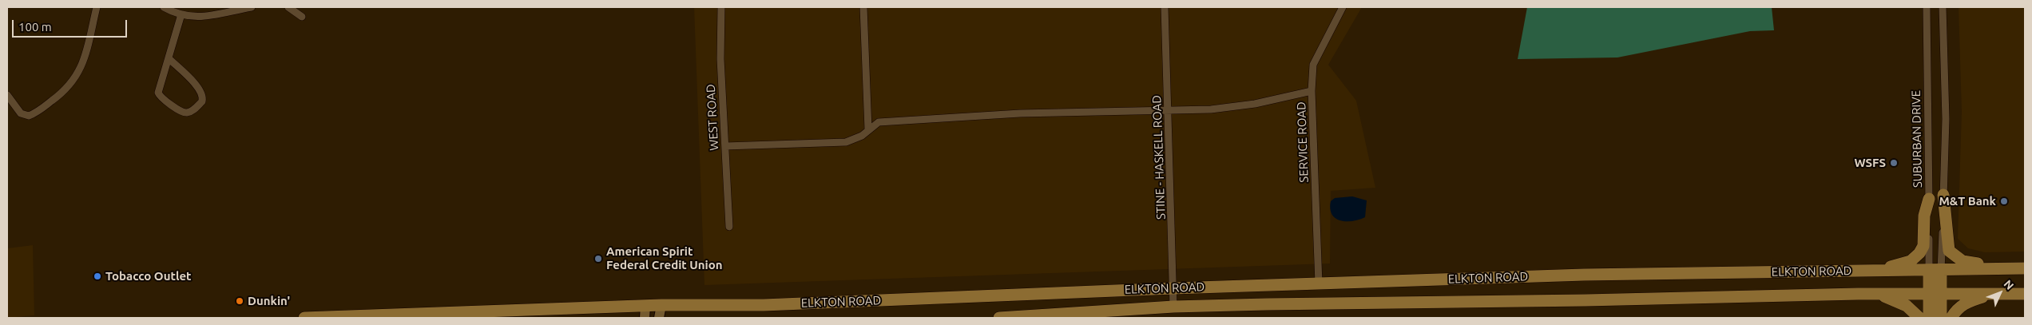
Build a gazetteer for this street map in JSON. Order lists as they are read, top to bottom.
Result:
{
  "streets": {
    "main road": ["ELKTON ROAD"],
    "street": [
      "WEST ROAD",
      "SUBURBAN DRIVE",
      "SERVICE ROAD",
      "STINE - HASKELL ROAD"
    ]
  },
  "crossings": [
    ["SUBURBAN DRIVE", "ELKTON ROAD"],
    ["SERVICE ROAD", "ELKTON ROAD"],
    ["STINE - HASKELL ROAD", "ELKTON ROAD"]
  ],
  "places": [
    "WSFS",
    "M&T Bank",
    "American Spirit Federal Credit Union",
    "Tobacco Outlet",
    "Dunkin'"
  ],
  "scale_bar": "100 m",
  "north": "top right"
}
